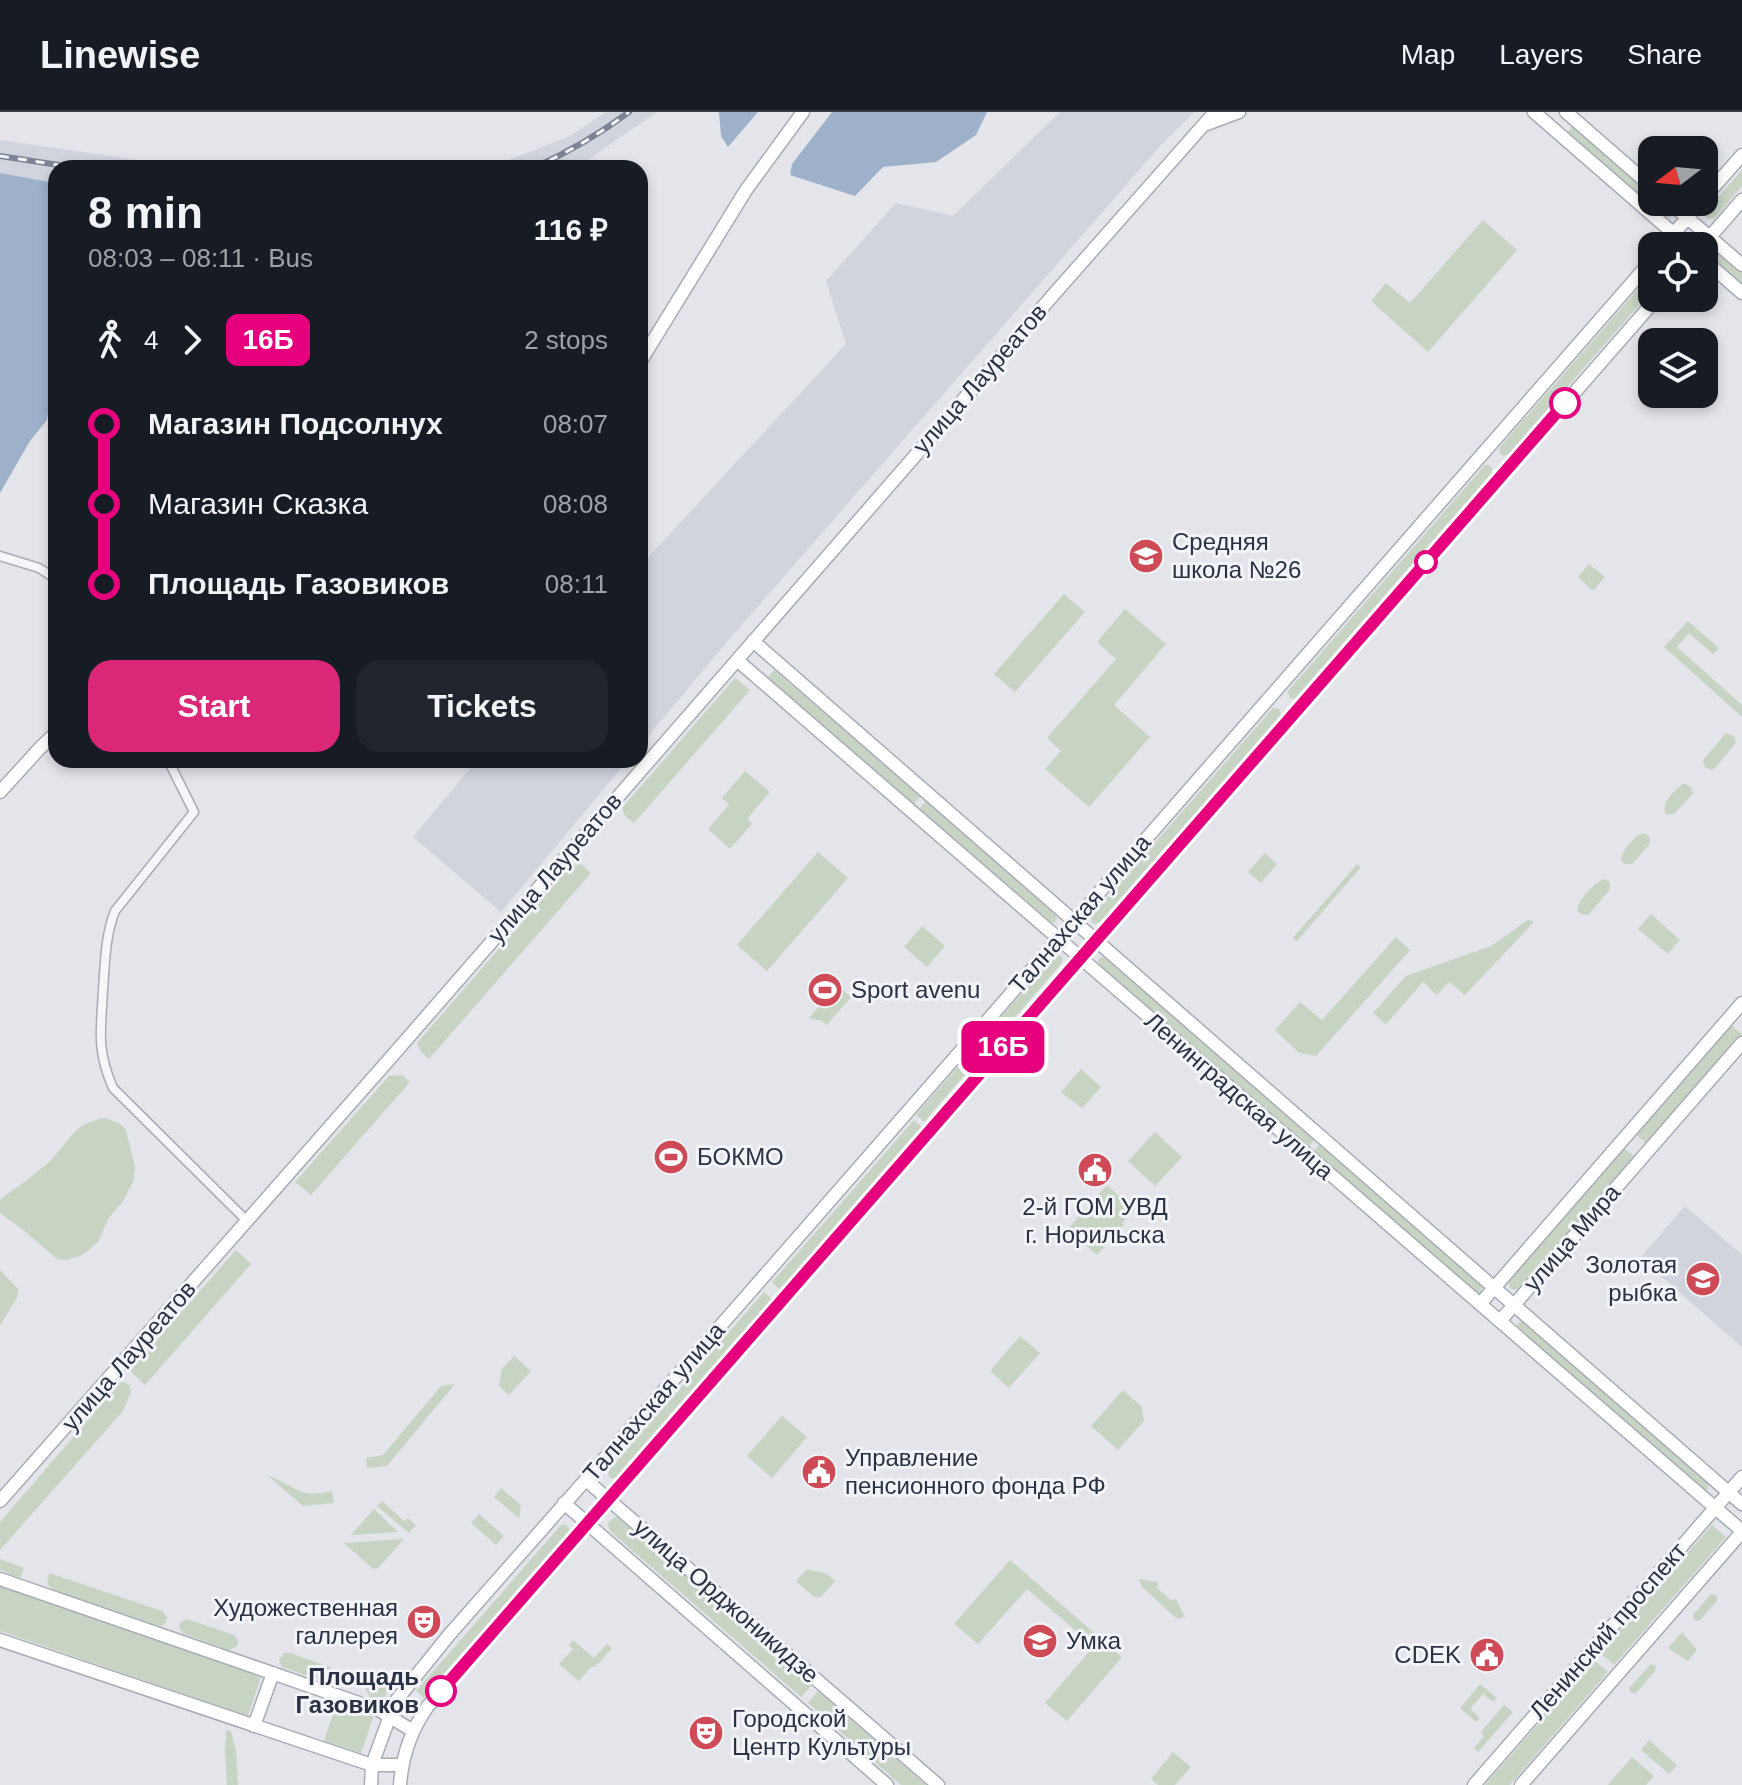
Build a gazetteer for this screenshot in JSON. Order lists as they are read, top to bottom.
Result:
{
  "streets": {
    "street": [
      "улица Лауреатов",
      "Талнахская улица",
      "Ленинградская улица",
      "улица Мира",
      "улица Орджоникидзе",
      "Ленинский проспект"
    ]
  },
  "crossings": [
    ["улица Лауреатов", "Ленинградская улица"],
    ["Талнахская улица", "Ленинградская улица"],
    ["Талнахская улица", "улица Орджоникидзе"],
    ["Ленинградская улица", "улица Мира"],
    ["Ленинградская улица", "Ленинский проспект"]
  ],
  "places": {
    "school or university": ["Средняя школа №26", "Золотая рыбка", "Умка"],
    "sports": ["Sport avenu", "БОКМО"],
    "public building": ["2-й ГОМ УВД г. Норильска", "Управление пенсионного фонда РФ", "CDEK"],
    "theatre": ["Художественная галлерея", "Городской Центр Культуры"],
    "other": ["Площадь Газовиков"]
  },
  "lines": ["bus line 16Б"],
  "north": "left",
  "page": {
    "header": "Linewise",
    "nav": ["Map", "Layers", "Share"],
    "on_map": "16Б",
    "heading": ["8 min", "08:03 – 08:11 · Bus", "116 ₽"],
    "legs": ["4", "16Б", "2 stops"],
    "list": [
      {
        "name": "Магазин Подсолнух",
        "value": "08:07"
      },
      {
        "name": "Магазин Сказка",
        "value": "08:08"
      },
      {
        "name": "Площадь Газовиков",
        "value": "08:11"
      }
    ],
    "buttons": ["Start", "Tickets"]
  }
}
